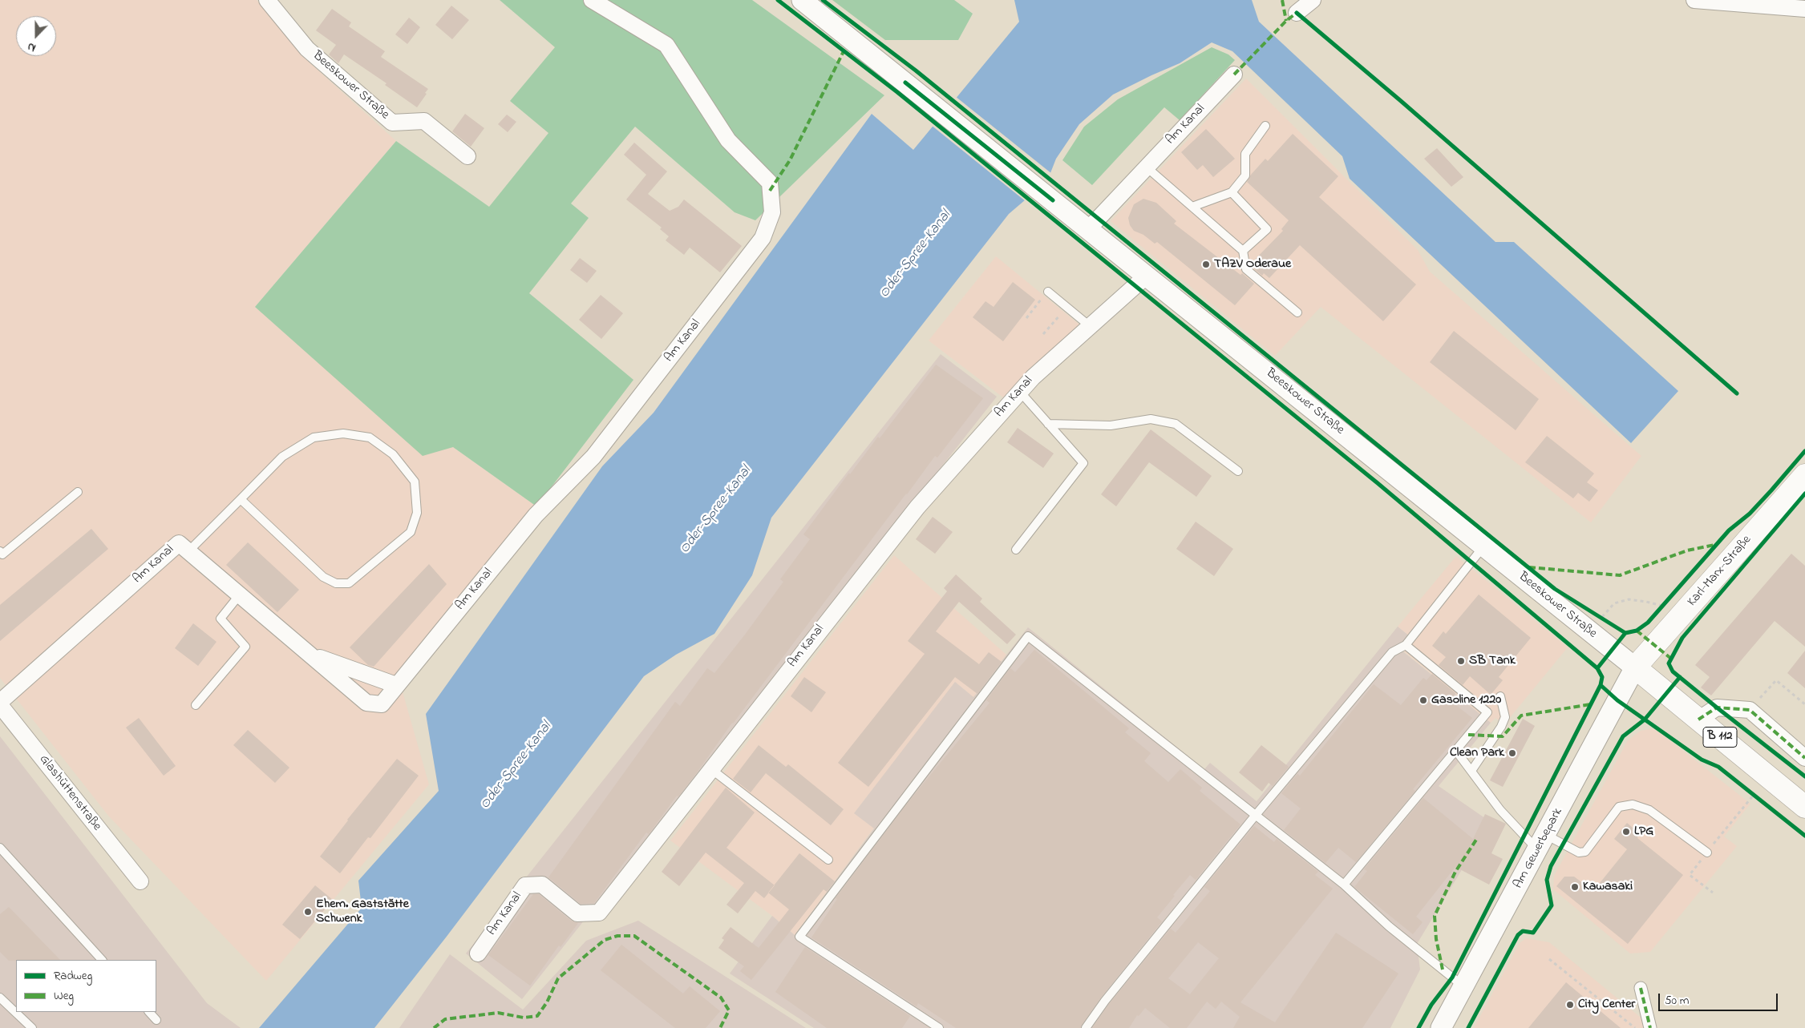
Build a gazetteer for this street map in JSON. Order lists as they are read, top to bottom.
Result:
{
  "streets": {
    "main road": ["Beeskower Straße", "Karl-Marx-Straße", "B 112"],
    "street": ["Am Kanal", "Glashüttenstraße", "Am Gewerbepark"]
  },
  "crossings": [
    ["Beeskower Straße", "Am Kanal"],
    ["Beeskower Straße", "Karl-Marx-Straße"],
    ["Beeskower Straße", "Am Gewerbepark"],
    ["Karl-Marx-Straße", "Am Gewerbepark"]
  ],
  "water": ["Oder-Spree-Kanal"],
  "places": [
    "TAZV Oderaue",
    "SB Tank",
    "Gasoline 1220",
    "Clean Park",
    "LPG",
    "Kawasaki",
    "Ehem. Gaststätte Schwenk",
    "City Center"
  ],
  "legend": ["Radweg", "Weg"],
  "scale_bar": "50 m",
  "north": "bottom"
}
